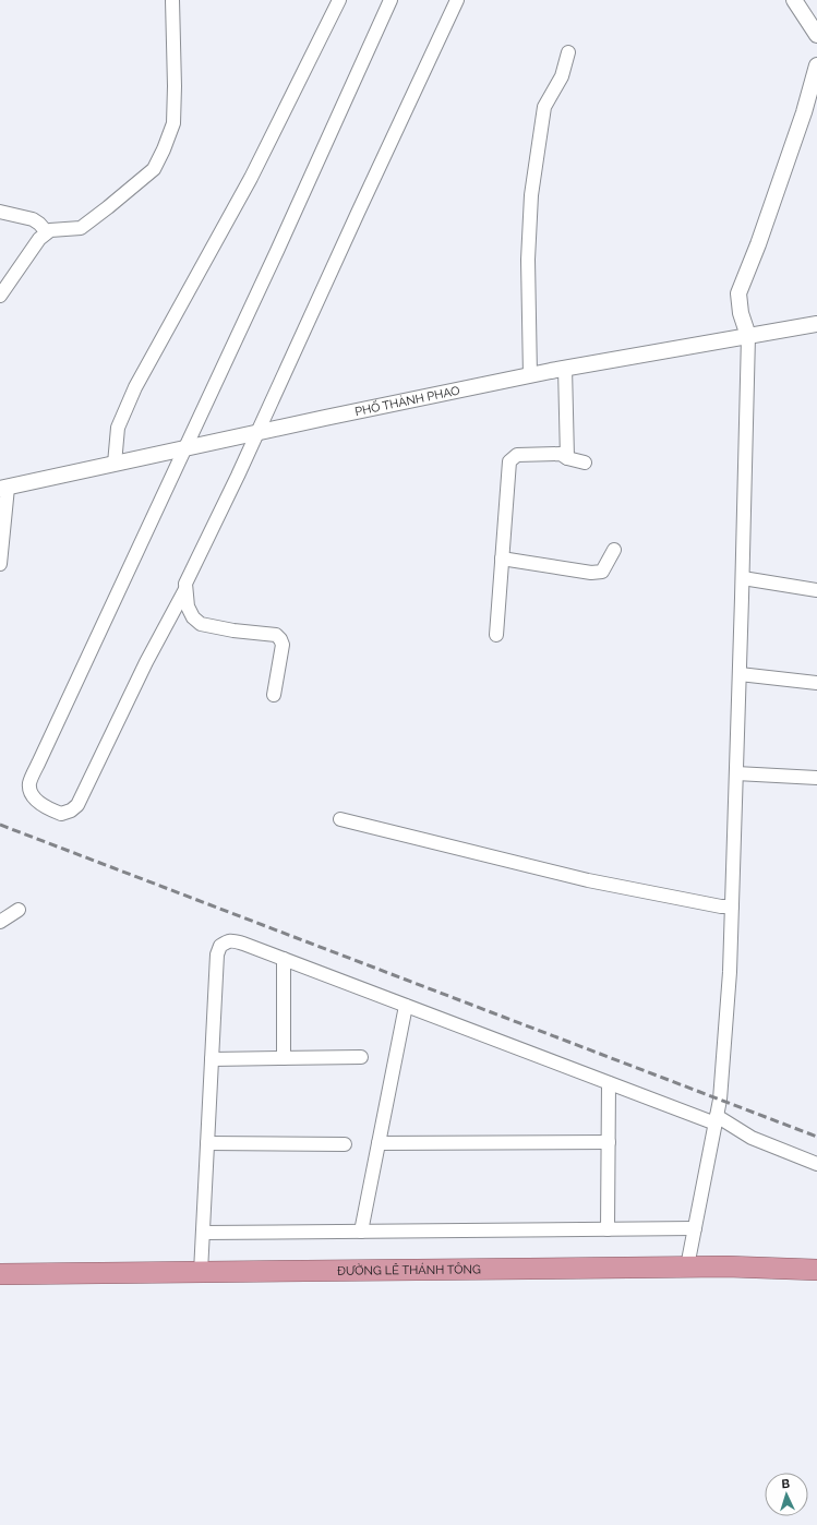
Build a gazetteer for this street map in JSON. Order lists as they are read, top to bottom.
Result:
{
  "streets": {
    "highway": ["ĐƯỜNG LÊ THÁNH TÔNG"],
    "street": ["PHỐ THÀNH PHAO"]
  },
  "north": "top"
}
